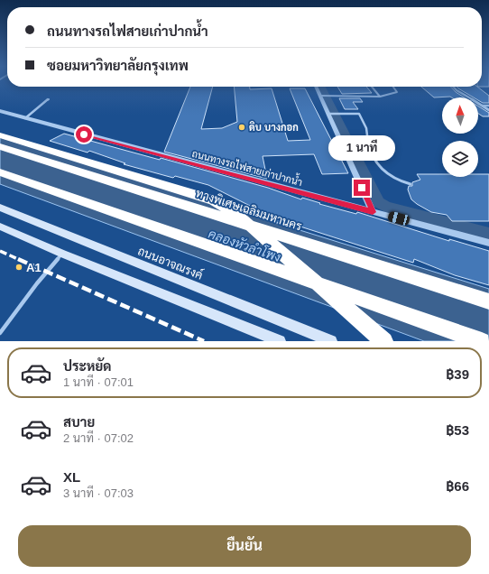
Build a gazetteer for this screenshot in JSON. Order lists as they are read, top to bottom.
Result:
{
  "streets": {
    "highway": ["ทางพิเศษเฉลิมมหานคร"],
    "main road": ["ถนนอาจณรงค์"],
    "street": ["ถนนทางรถไฟสายเก่าปากน้ำ"]
  },
  "water": ["คลองหัวลำโพง"],
  "places": ["ดิบ บางกอก", "A1"],
  "north": "top",
  "page": {
    "banner": ["ถนนทางรถไฟสายเก่าปากน้ำ", "ซอยมหาวิทยาลัยกรุงเทพ"],
    "bubble": "1 นาที",
    "list": [
      {
        "name": "ประหยัด",
        "note": "1 นาที · 07:01",
        "value": "฿39"
      },
      {
        "name": "สบาย",
        "note": "2 นาที · 07:02",
        "value": "฿53"
      },
      {
        "name": "XL",
        "note": "3 นาที · 07:03",
        "value": "฿66"
      }
    ],
    "buttons": "ยืนยัน"
  }
}
